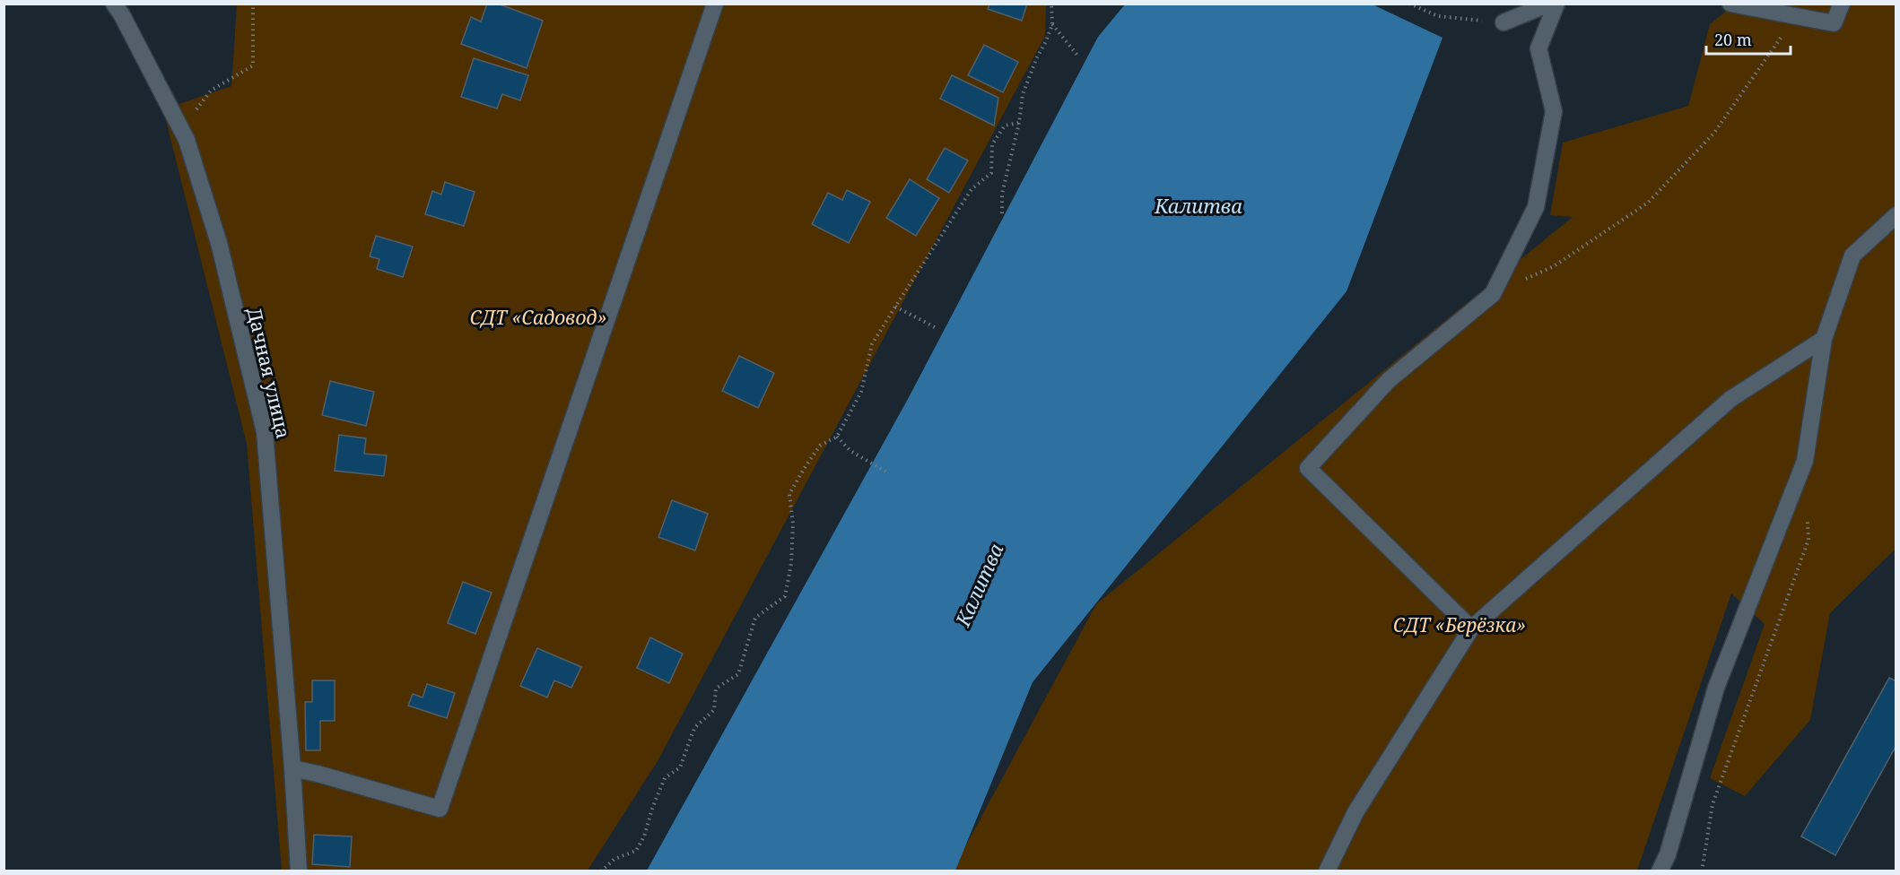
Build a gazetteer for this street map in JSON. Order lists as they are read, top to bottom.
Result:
{
  "streets": {
    "street": ["Дачная улица"]
  },
  "water": ["Калитва"],
  "parks": ["СДТ «Садовод»", "СДТ «Берёзка»"],
  "scale_bar": "20 m"
}
